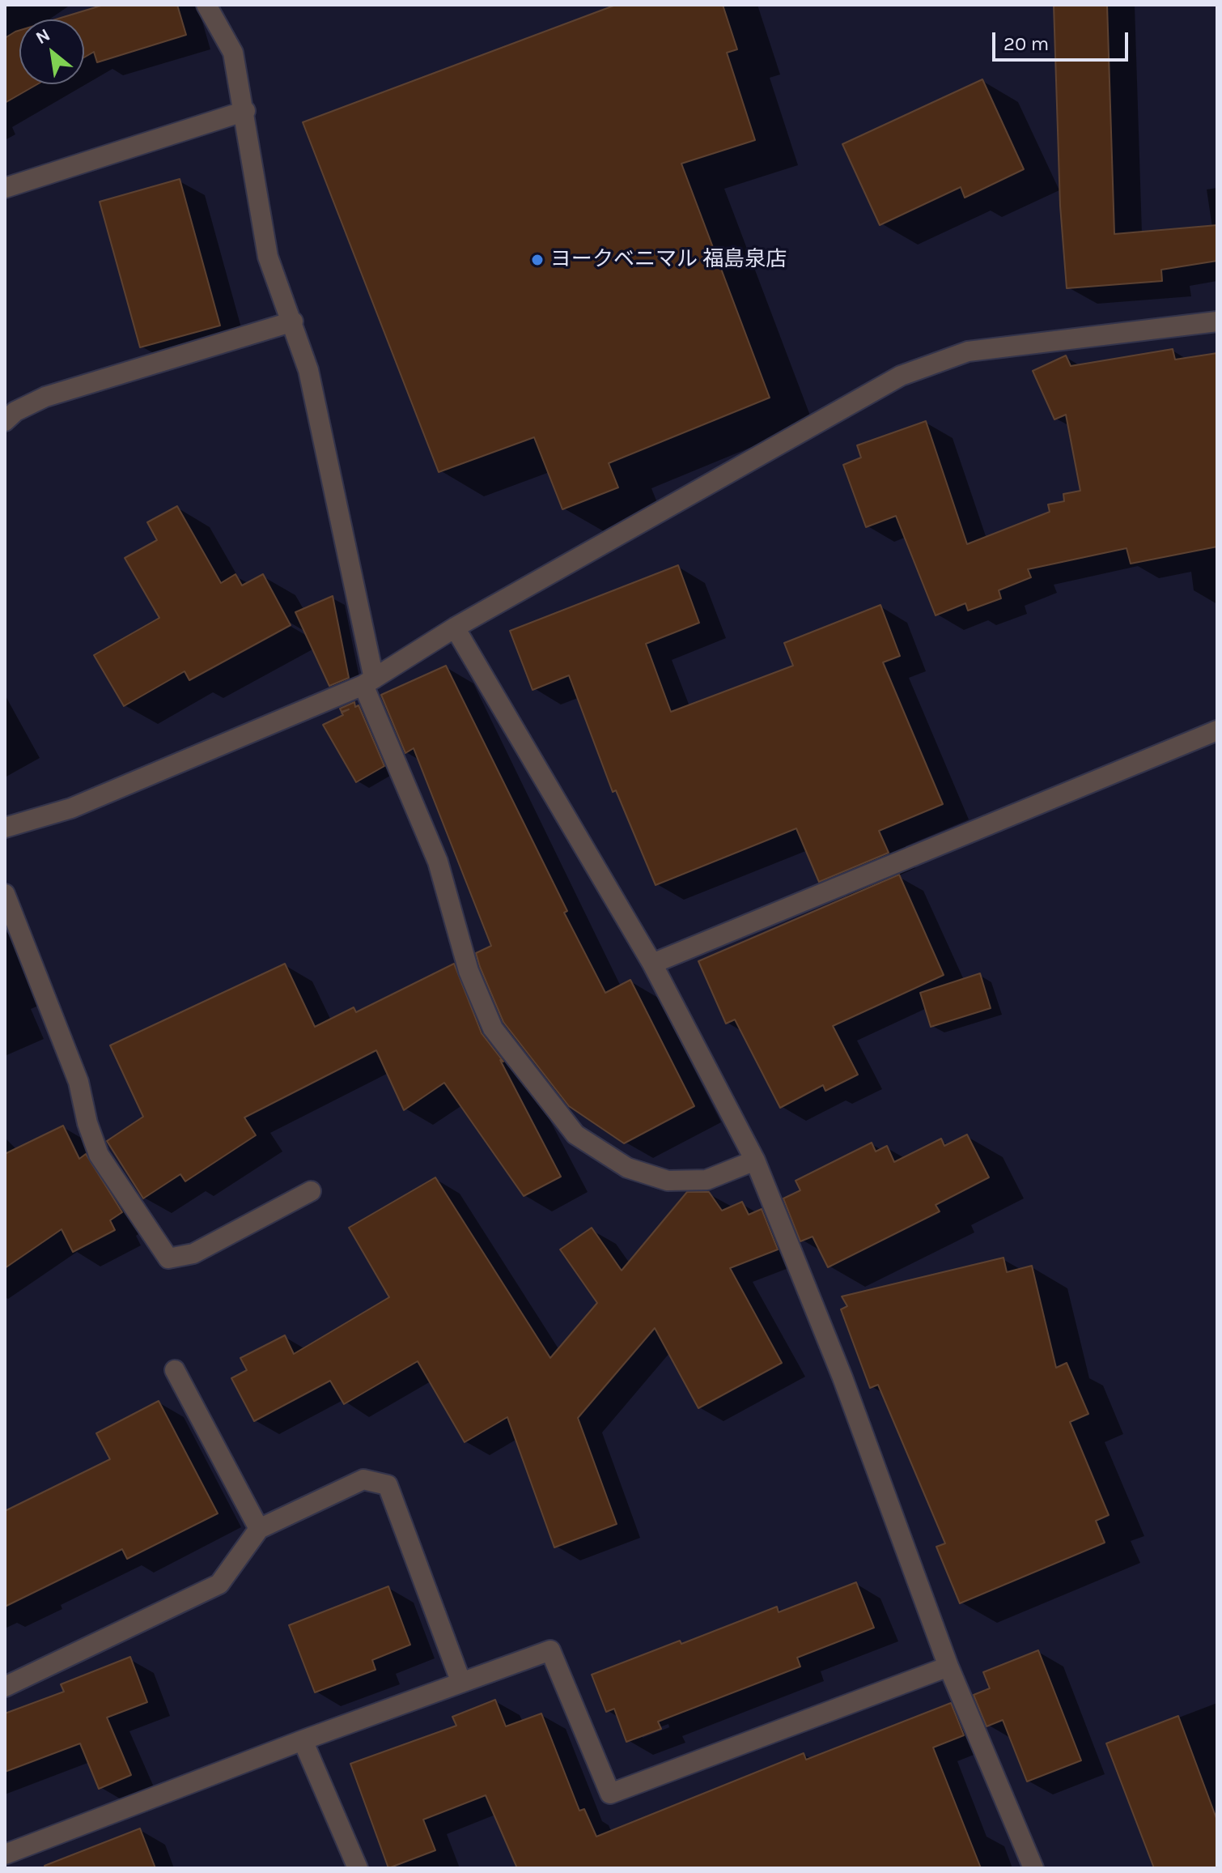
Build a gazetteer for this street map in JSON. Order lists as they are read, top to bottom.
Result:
{
  "places": ["ヨークベニマル 福島泉店"],
  "scale_bar": "20 m",
  "north": "top left"
}
